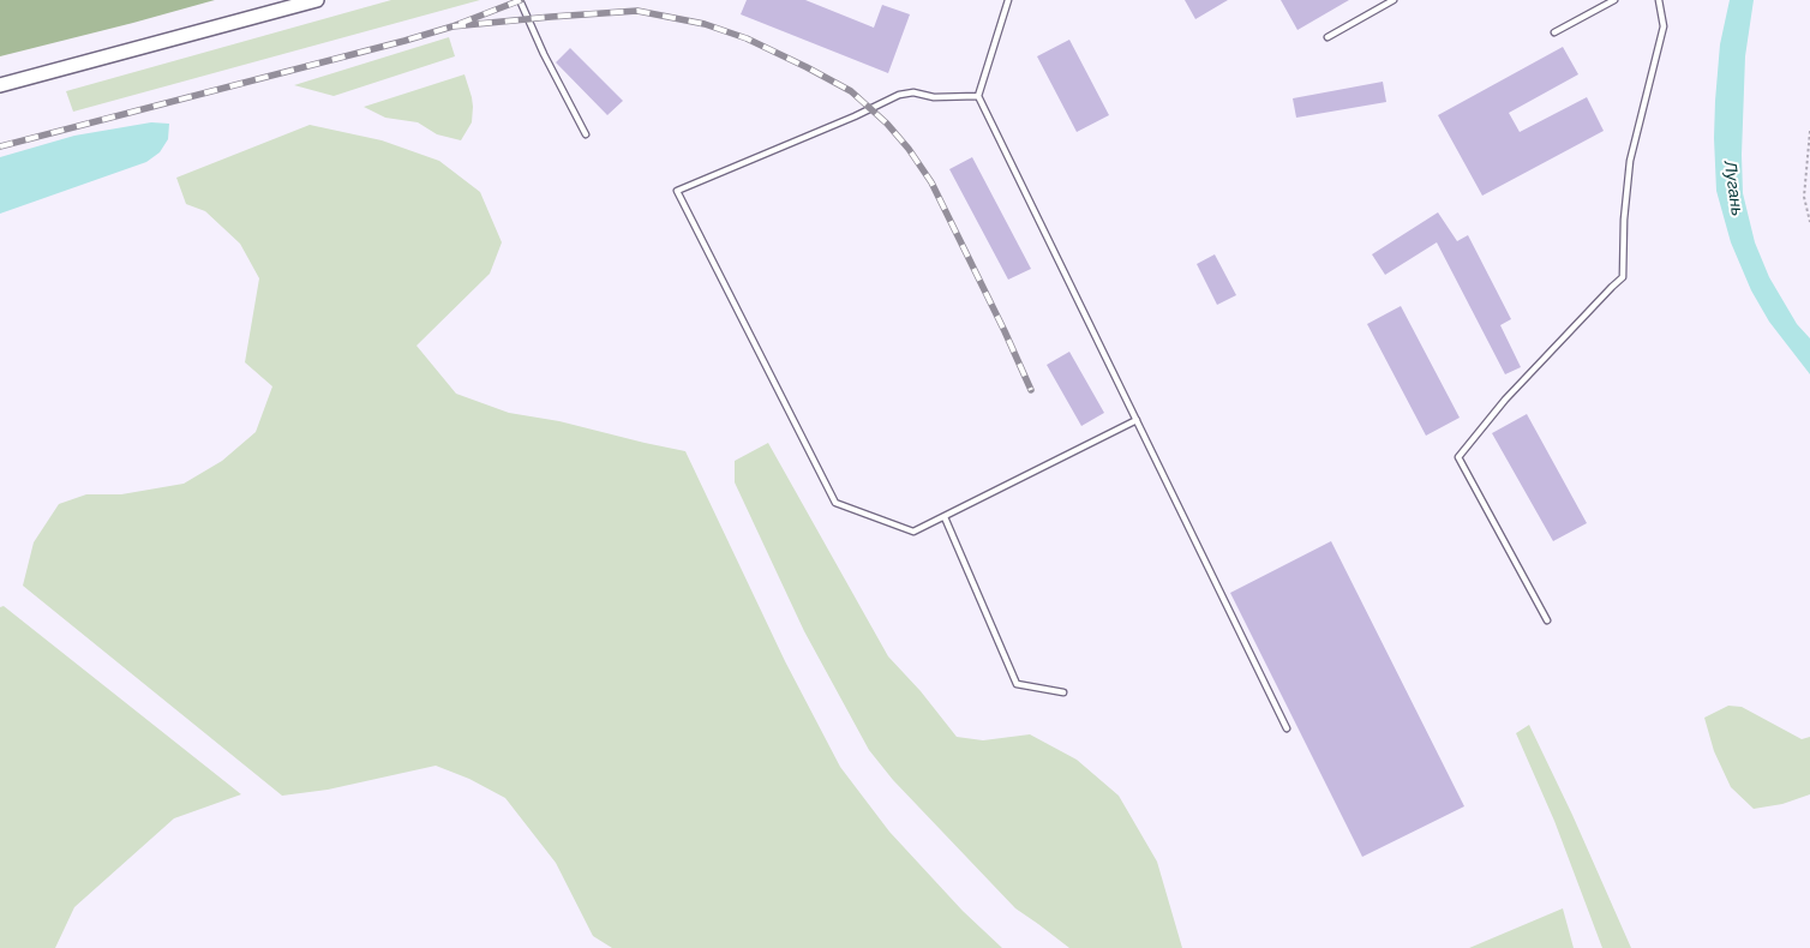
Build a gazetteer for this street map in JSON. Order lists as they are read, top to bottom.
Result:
{
  "water": ["Лугань"]
}
